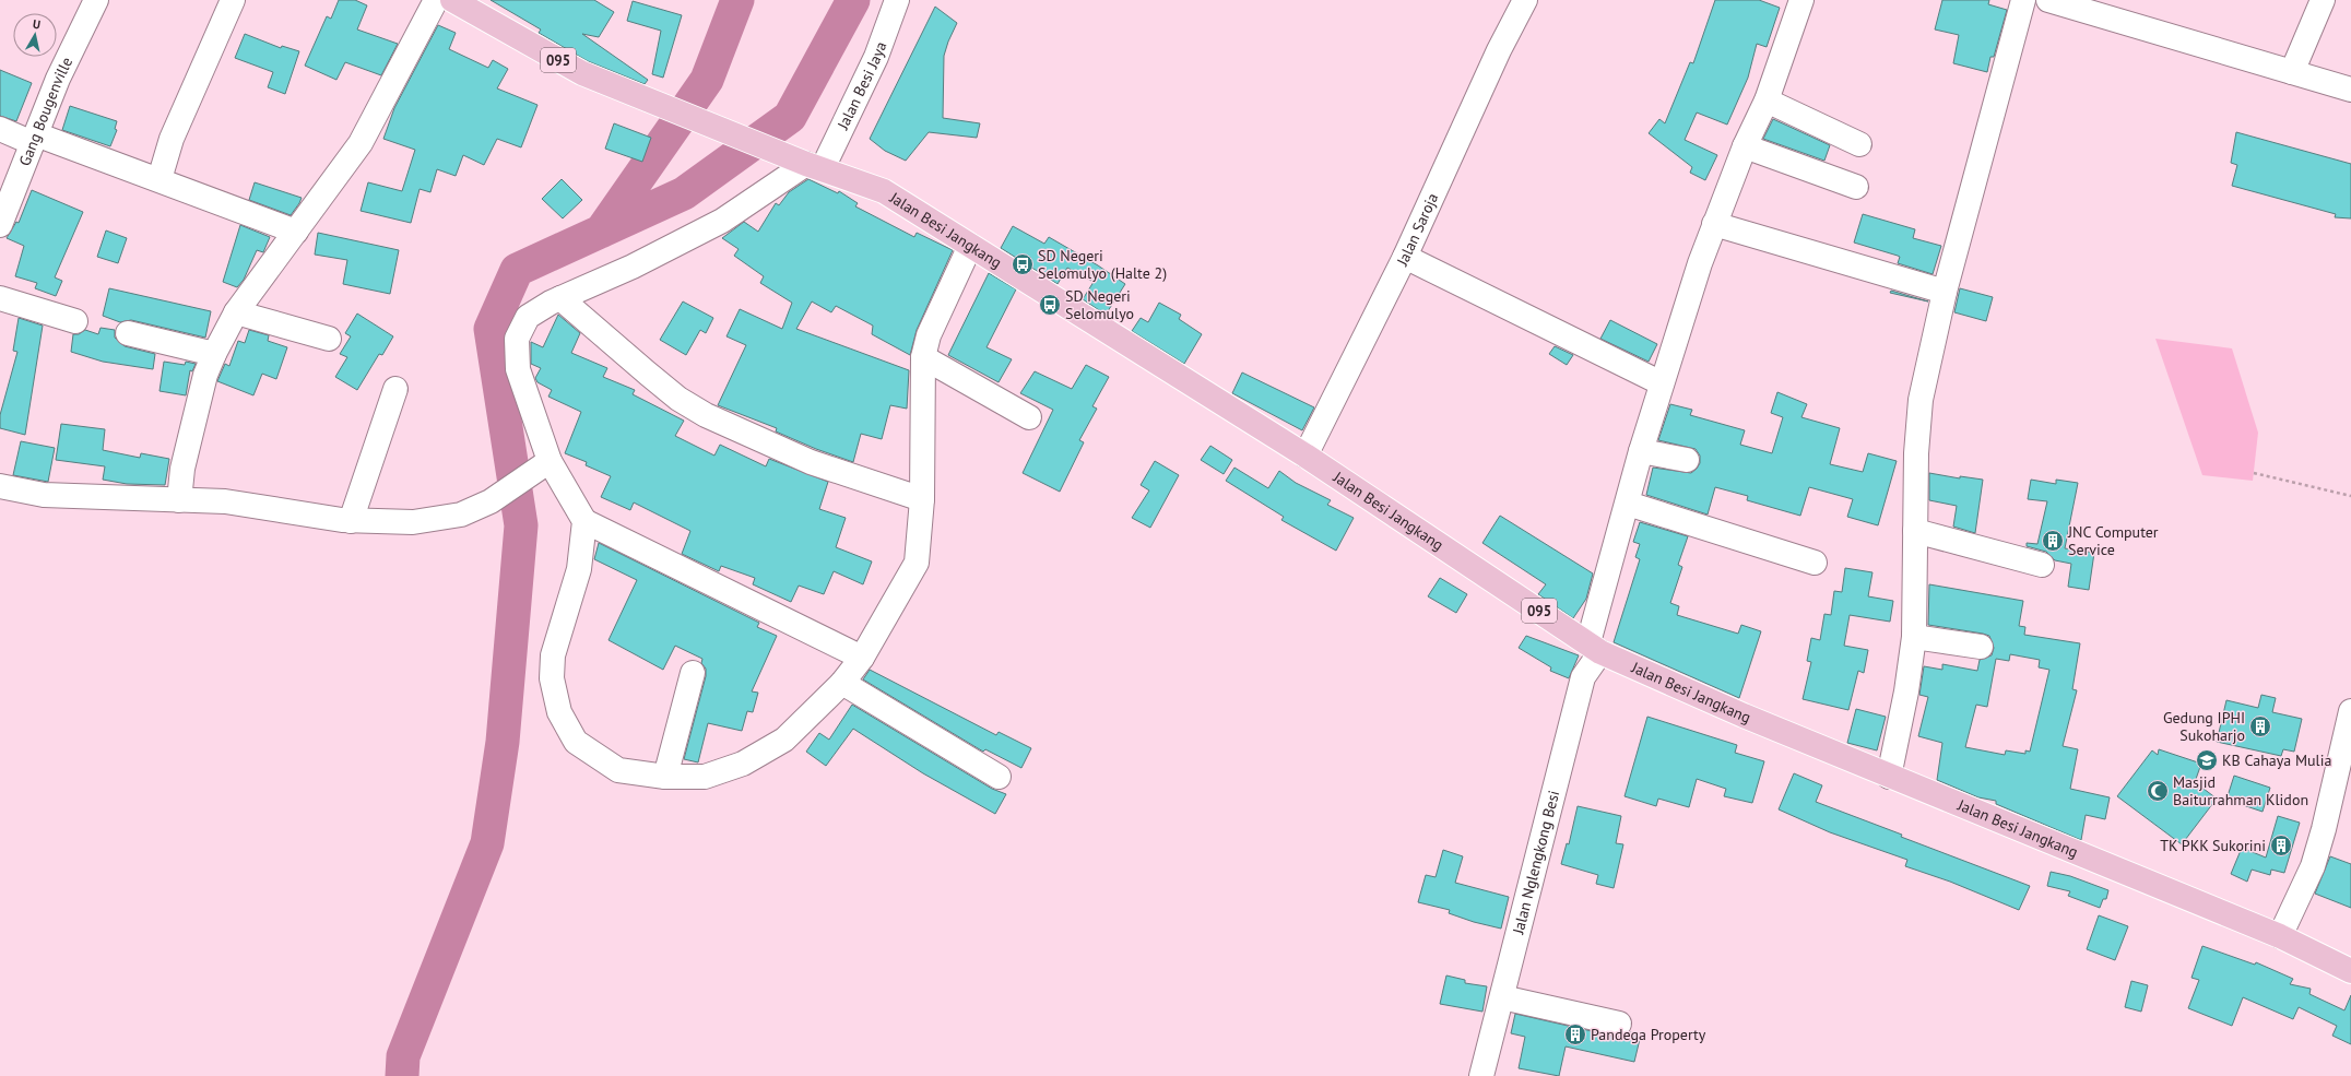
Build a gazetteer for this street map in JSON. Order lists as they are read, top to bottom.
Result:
{
  "streets": {
    "main road": ["095", "Jalan Besi Jangkang"],
    "street": [
      "Jalan Besi Jaya",
      "Gang Bougenville",
      "Jalan Saroja",
      "Jalan Nglengkong Besi"
    ]
  },
  "crossings": [
    ["Jalan Besi Jaya", "Jalan Besi Jangkang"],
    ["Jalan Saroja", "Jalan Besi Jangkang"],
    ["Jalan Besi Jangkang", "Jalan Nglengkong Besi"]
  ],
  "places": {
    "bus stop": ["SD Negeri Selomulyo (Halte 2)", "SD Negeri Selomulyo"],
    "building": [
      "JNC Computer Service",
      "Gedung IPHI Sukoharjo",
      "TK PKK Sukorini",
      "Pandega Property"
    ],
    "school or university": ["KB Cahaya Mulia"],
    "mosque": ["Masjid Baiturrahman Klidon"]
  },
  "north": "top"
}
